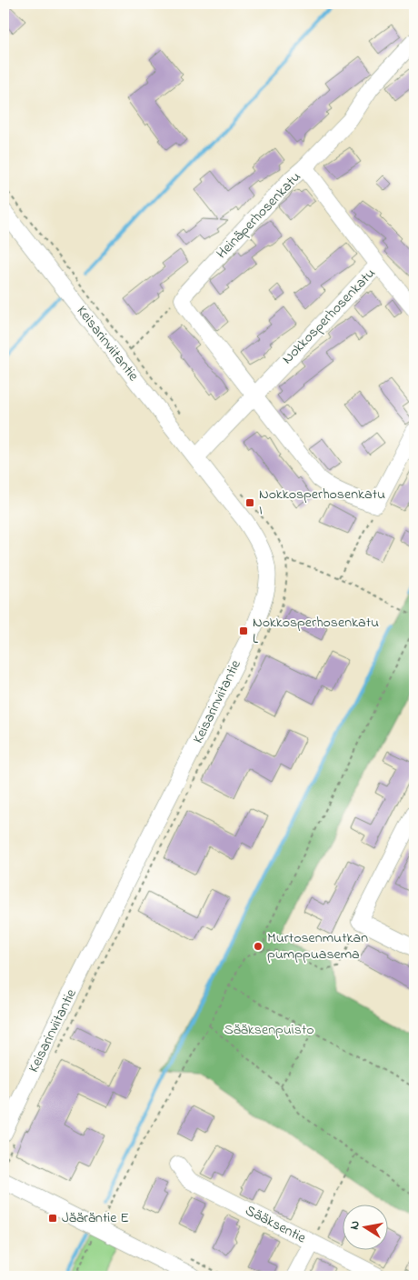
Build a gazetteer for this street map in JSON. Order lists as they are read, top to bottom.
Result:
{
  "streets": {
    "street": [
      "Heinäperhosenkatu",
      "Nokkosperhosenkatu",
      "Keisarinviitantie",
      "Sääksentie"
    ]
  },
  "crossings": [
    ["Heinäperhosenkatu", "Nokkosperhosenkatu"],
    ["Nokkosperhosenkatu", "Keisarinviitantie"]
  ],
  "parks": ["Sääksenpuisto"],
  "places": {
    "transit": ["Nokkosperhosenkatu I", "Nokkosperhosenkatu L", "Jääräntie E"],
    "other": ["Murtosenmutkan pumppuasema"]
  },
  "north": "left"
}
